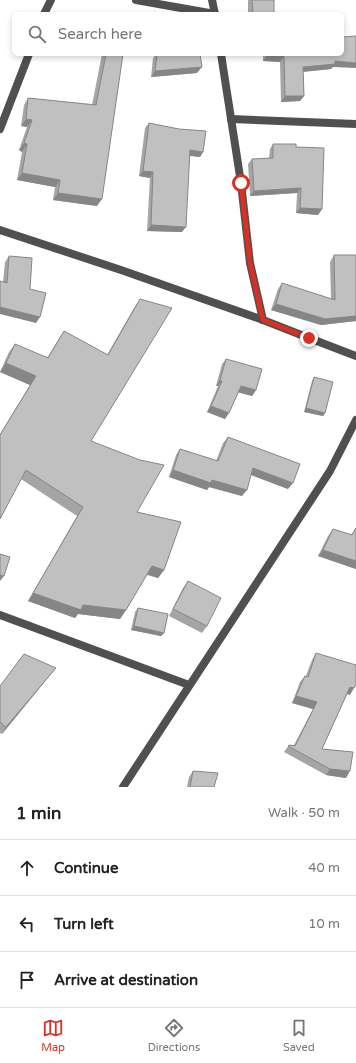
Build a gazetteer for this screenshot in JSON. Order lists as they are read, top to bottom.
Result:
{
  "page": {
    "search": "Search here",
    "heading": ["1 min", "Walk · 50 m"],
    "list": [
      ["Continue", "40 m"],
      ["Turn left", "10 m"],
      "Arrive at destination"
    ],
    "nav": ["Map", "Directions", "Saved"]
  }
}
